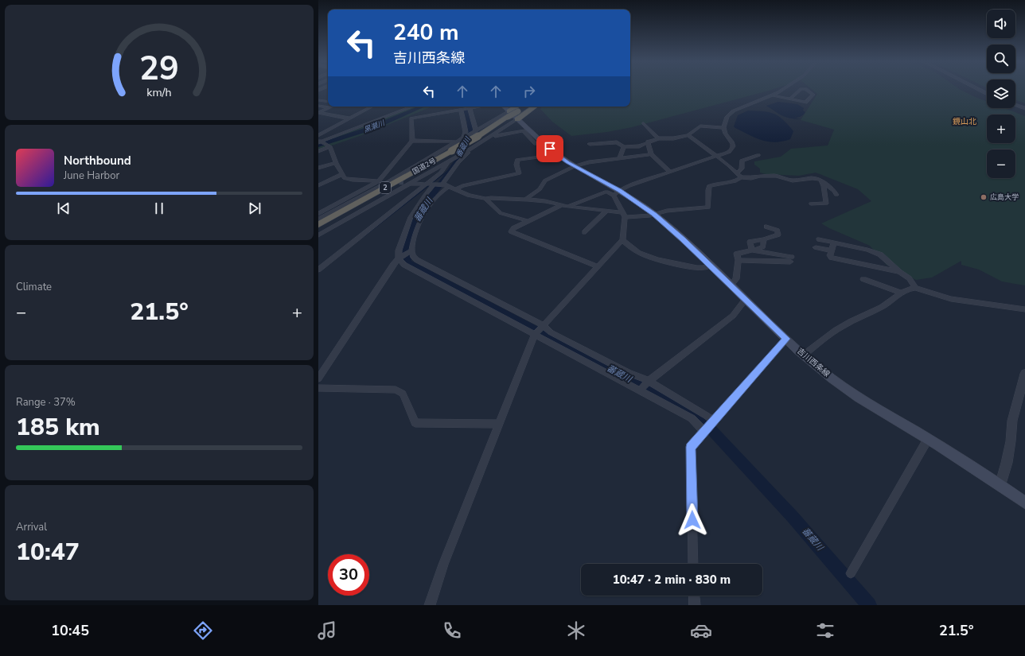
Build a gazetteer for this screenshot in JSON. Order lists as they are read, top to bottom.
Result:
{
  "streets": {
    "highway": ["国道2号", "2"],
    "main road": ["吉川西条線"]
  },
  "crossings": [
    ["国道2号", "吉川西条線"]
  ],
  "districts": ["鏡山北"],
  "water": ["黒瀬川", "番蔵川", "蕃蔵川"],
  "places": ["広島大学"],
  "page": {
    "map_buttons": ["+", "−"],
    "turn": ["240 m", "吉川西条線"],
    "song": ["Northbound", "June Harbor"],
    "tile": [
      "Climate",
      ["Range · 37%", "185 km"],
      ["Arrival", "10:47"]
    ],
    "heat": ["−", "21.5°", "+"],
    "limit": "30",
    "trip": "10:47 · 2 min · 830 m",
    "tabs": ["10:45", "21.5°"],
    "gauge": ["29", "km/h"]
  }
}
